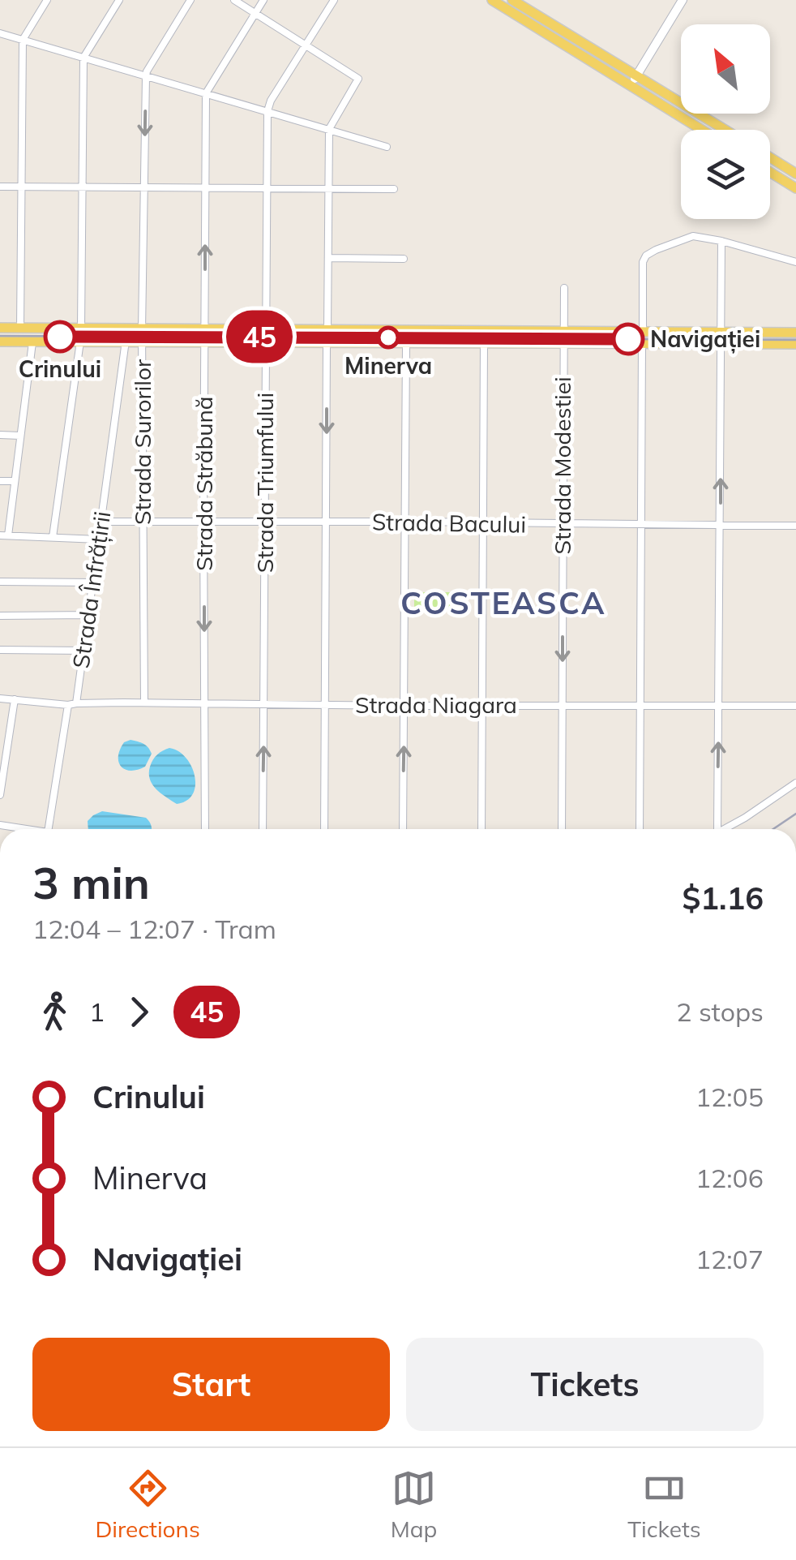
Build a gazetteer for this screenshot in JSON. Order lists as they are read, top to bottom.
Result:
{
  "streets": {
    "street": [
      "Strada Surorilor",
      "Strada Modestiei",
      "Strada Triumfului",
      "Strada Străbună",
      "Strada Bacului",
      "Strada Înfrățirii",
      "Strada Niagara"
    ]
  },
  "crossings": [
    ["Strada Surorilor", "Strada Bacului"],
    ["Strada Surorilor", "Strada Niagara"],
    ["Strada Modestiei", "Strada Bacului"],
    ["Strada Modestiei", "Strada Niagara"],
    ["Strada Triumfului", "Strada Bacului"],
    ["Strada Triumfului", "Strada Niagara"],
    ["Strada Străbună", "Strada Bacului"],
    ["Strada Străbună", "Strada Niagara"],
    ["Strada Bacului", "Strada Înfrățirii"],
    ["Strada Înfrățirii", "Strada Niagara"]
  ],
  "districts": ["COSTEASCA"],
  "places": ["Crinului", "Minerva", "Navigației"],
  "lines": ["tram line 45"],
  "north": "top left",
  "page": {
    "on_map": "45",
    "heading": ["3 min", "12:04 – 12:07 · Tram", "$1.16"],
    "legs": ["1", "45", "2 stops"],
    "list": [
      {
        "name": "Crinului",
        "value": "12:05"
      },
      {
        "name": "Minerva",
        "value": "12:06"
      },
      {
        "name": "Navigației",
        "value": "12:07"
      }
    ],
    "buttons": ["Start", "Tickets"],
    "tabs": ["Directions", "Map", "Tickets"]
  }
}
